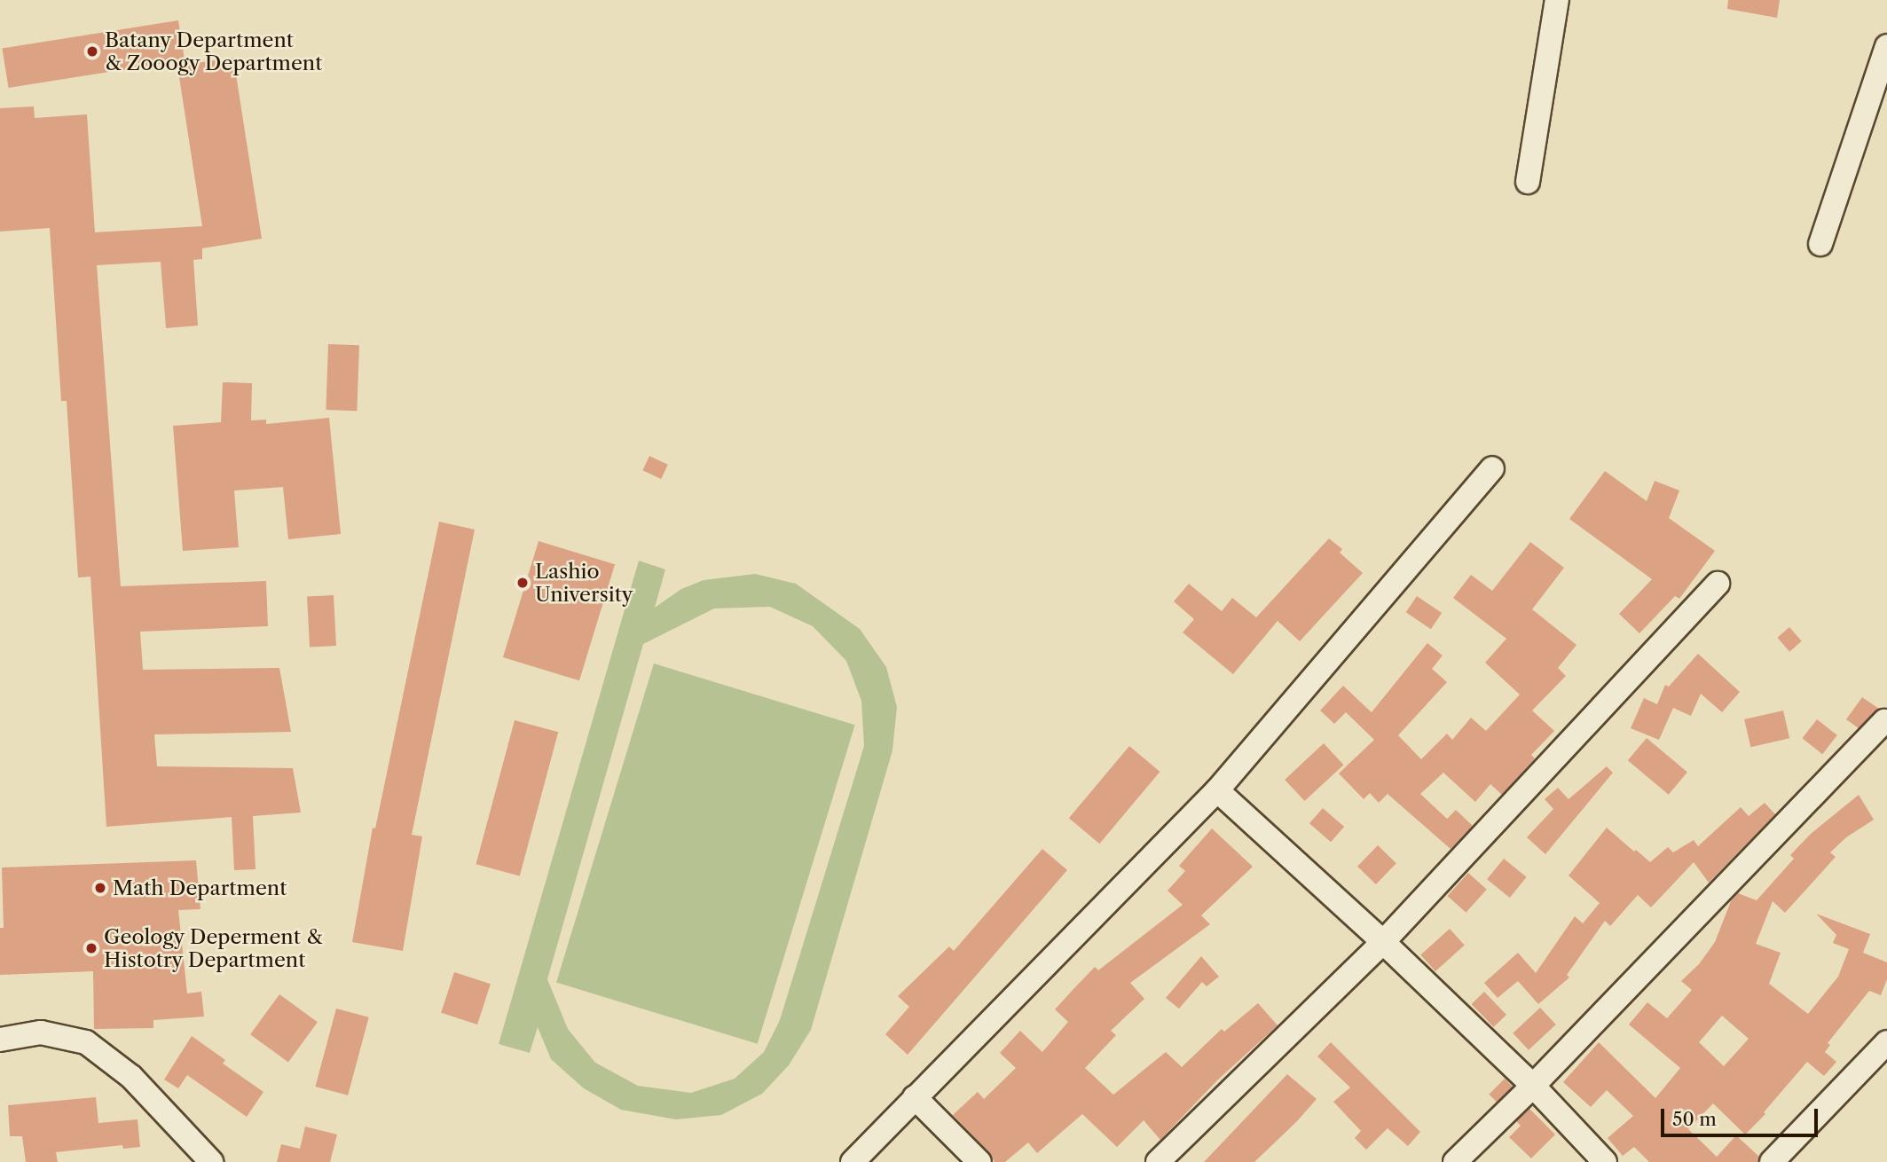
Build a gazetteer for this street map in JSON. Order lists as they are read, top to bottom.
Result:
{
  "places": [
    "Batany Department & Zooogy Department",
    "Lashio University",
    "Math Department",
    "Geology Deperment & Histotry Department"
  ],
  "scale_bar": "50 m"
}
